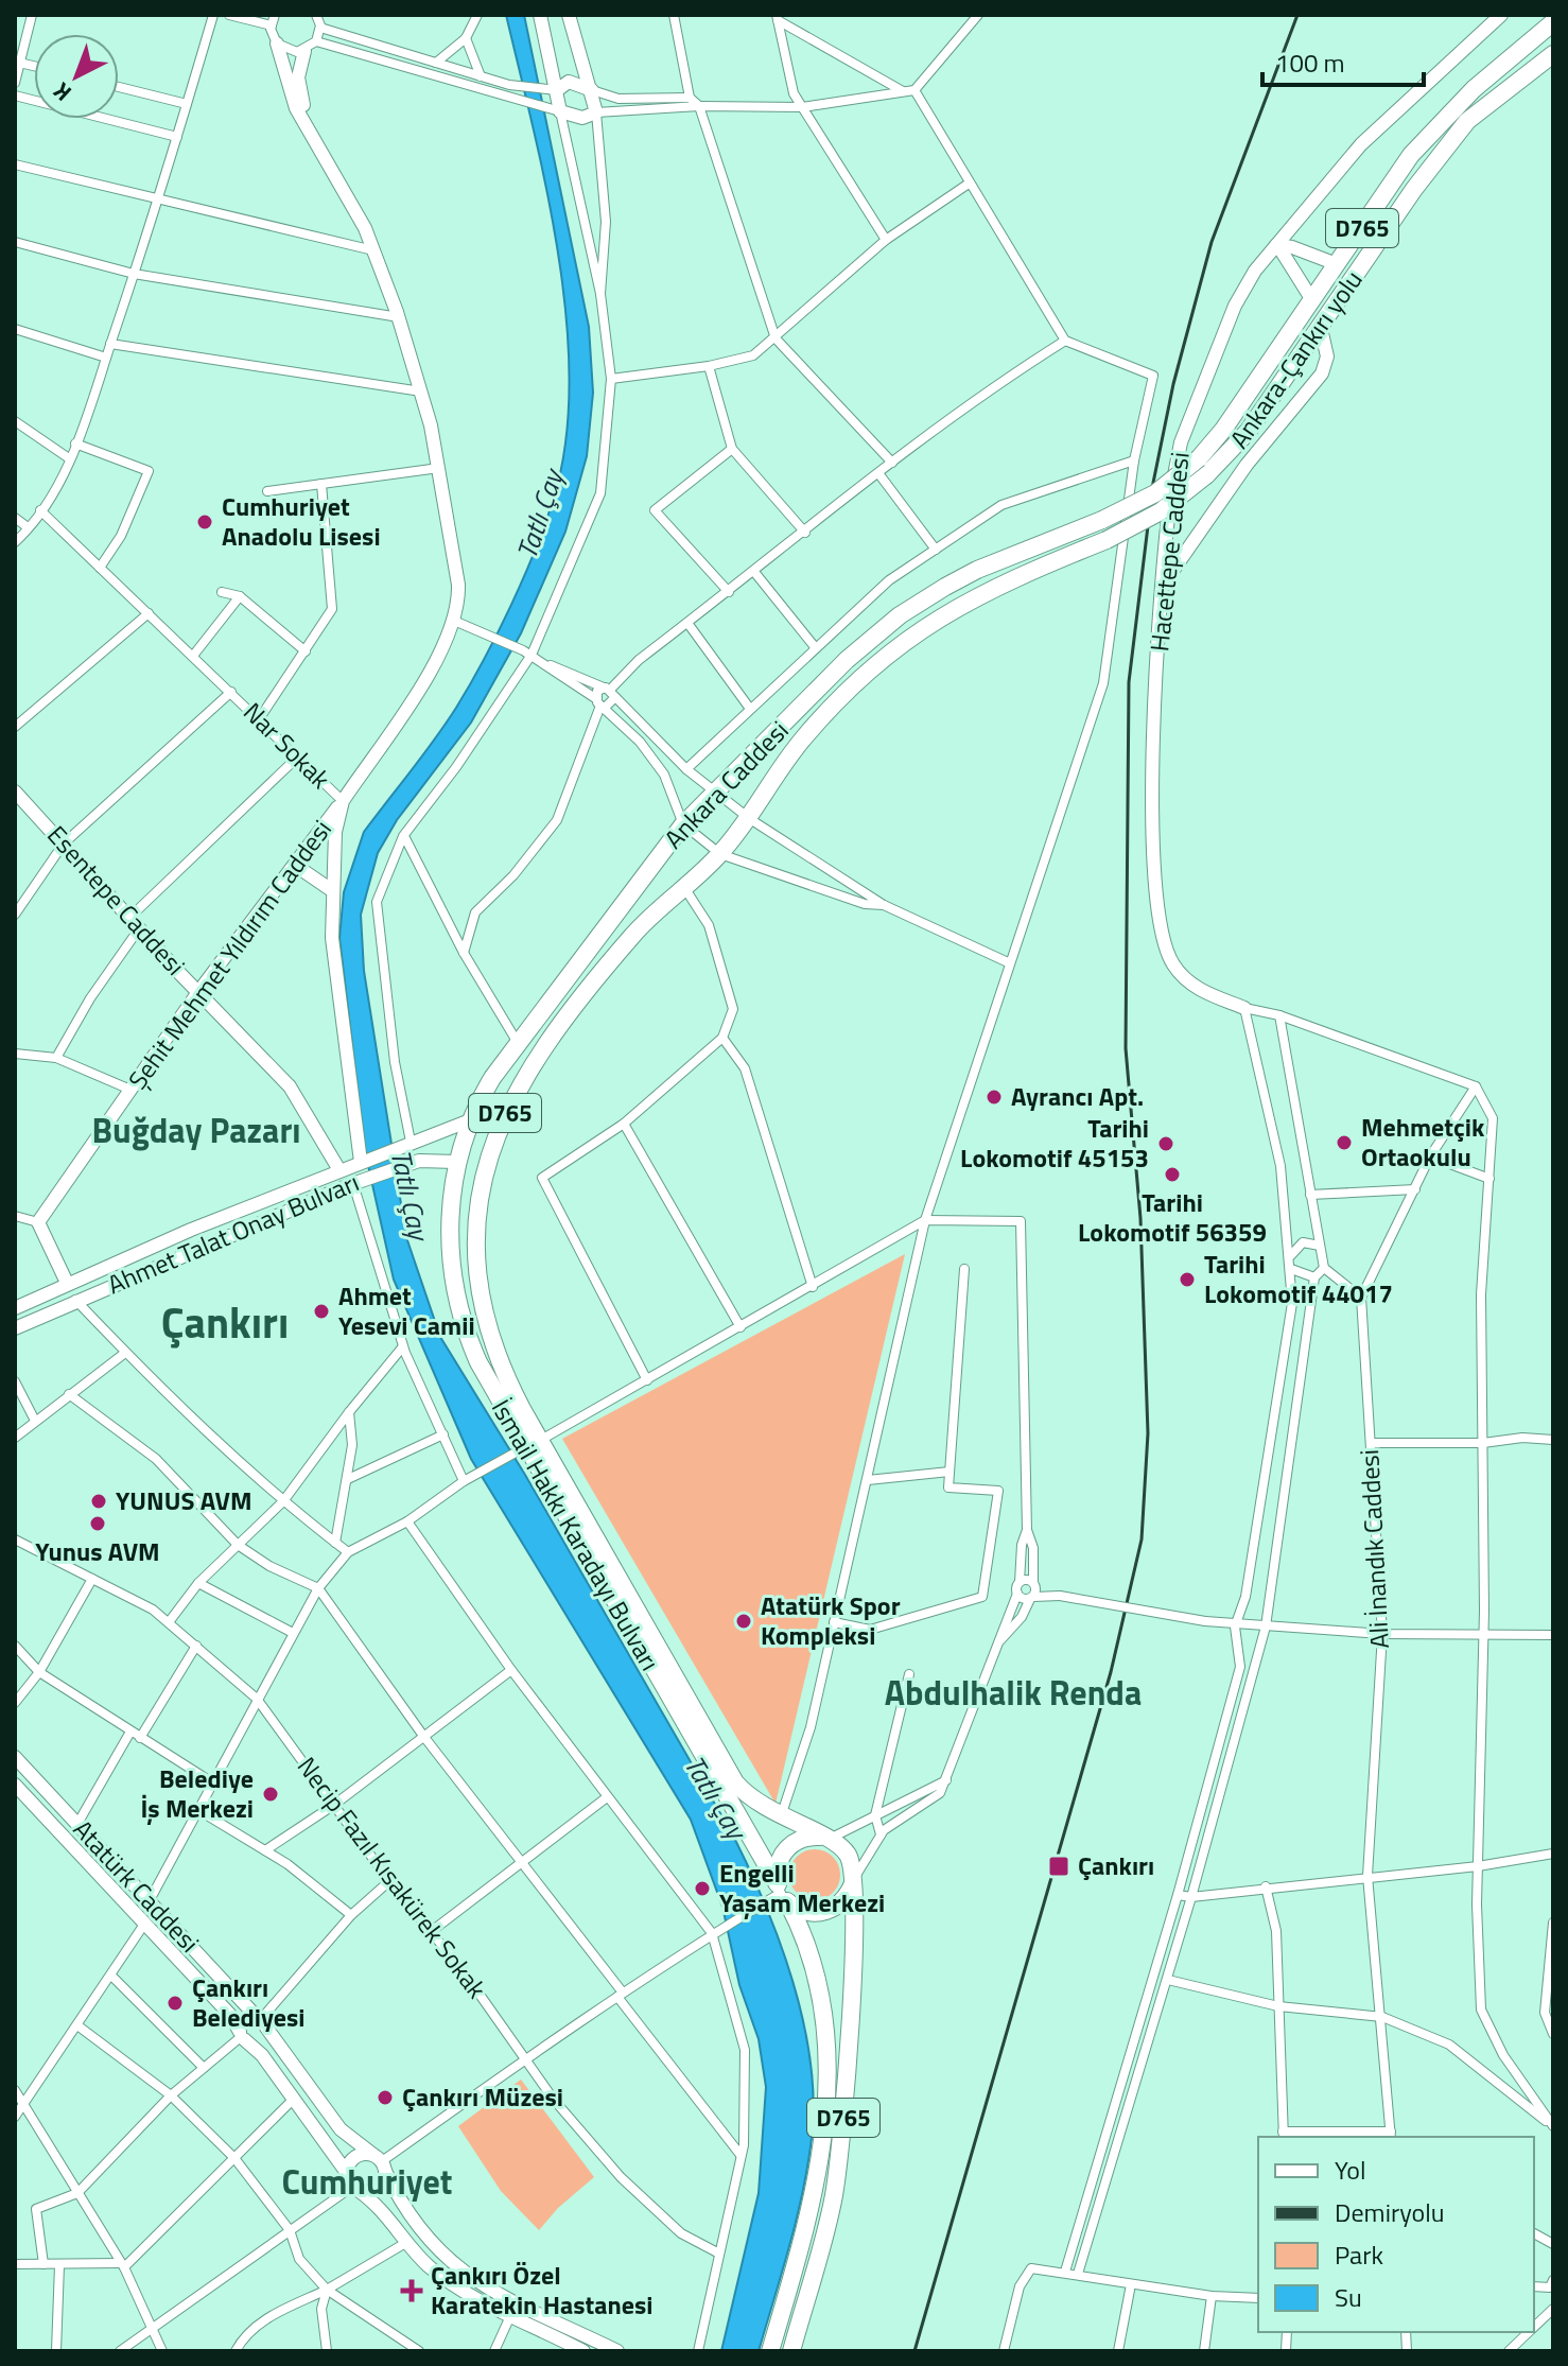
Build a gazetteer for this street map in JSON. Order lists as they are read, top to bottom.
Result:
{
  "streets": {
    "highway": [
      "D765",
      "Ankara-Çankırı yolu",
      "Ankara Caddesi",
      "İsmail Hakkı Karadayı Bulvarı"
    ],
    "street": [
      "Hacettepe Caddesi",
      "Nar Sokak",
      "Esentepe Caddesi",
      "Şehit Mehmet Yıldırım Caddesi",
      "Ahmet Talat Onay Bulvarı",
      "Ali İnandık Caddesi",
      "Necip Fazıl Kısakürek Sokak",
      "Atatürk Caddesi"
    ]
  },
  "crossings": [
    ["D765", "Ankara-Çankırı yolu"],
    ["D765", "İsmail Hakkı Karadayı Bulvarı"],
    ["Ankara-Çankırı yolu", "Ankara Caddesi"],
    ["Nar Sokak", "Şehit Mehmet Yıldırım Caddesi"],
    ["Ankara Caddesi", "Ahmet Talat Onay Bulvarı"],
    ["Ankara Caddesi", "İsmail Hakkı Karadayı Bulvarı"],
    ["Esentepe Caddesi", "Şehit Mehmet Yıldırım Caddesi"],
    ["Esentepe Caddesi", "Ahmet Talat Onay Bulvarı"],
    ["Ahmet Talat Onay Bulvarı", "İsmail Hakkı Karadayı Bulvarı"]
  ],
  "districts": [
    "Buğday Pazarı",
    "Çankırı",
    "Abdulhalik Renda",
    "Cumhuriyet"
  ],
  "water": ["Tatlı Çay"],
  "places": {
    "other": [
      "Cumhuriyet Anadolu Lisesi",
      "Ayrancı Apt.",
      "Mehmetçik Ortaokulu",
      "Tarihi Lokomotif 45153",
      "Tarihi Lokomotif 56359",
      "Tarihi Lokomotif 44017",
      "Ahmet Yesevi Camii",
      "YUNUS AVM",
      "Yunus AVM",
      "Atatürk Spor Kompleksi",
      "Belediye İş Merkezi",
      "Engelli Yaşam Merkezi",
      "Çankırı Belediyesi",
      "Çankırı Müzesi"
    ],
    "transit": ["Çankırı"],
    "health": ["Çankırı Özel Karatekin Hastanesi"]
  },
  "legend": [
    "Yol",
    "Demiryolu",
    "Park",
    "Su"
  ],
  "scale_bar": "100 m",
  "north": "bottom left"
}
